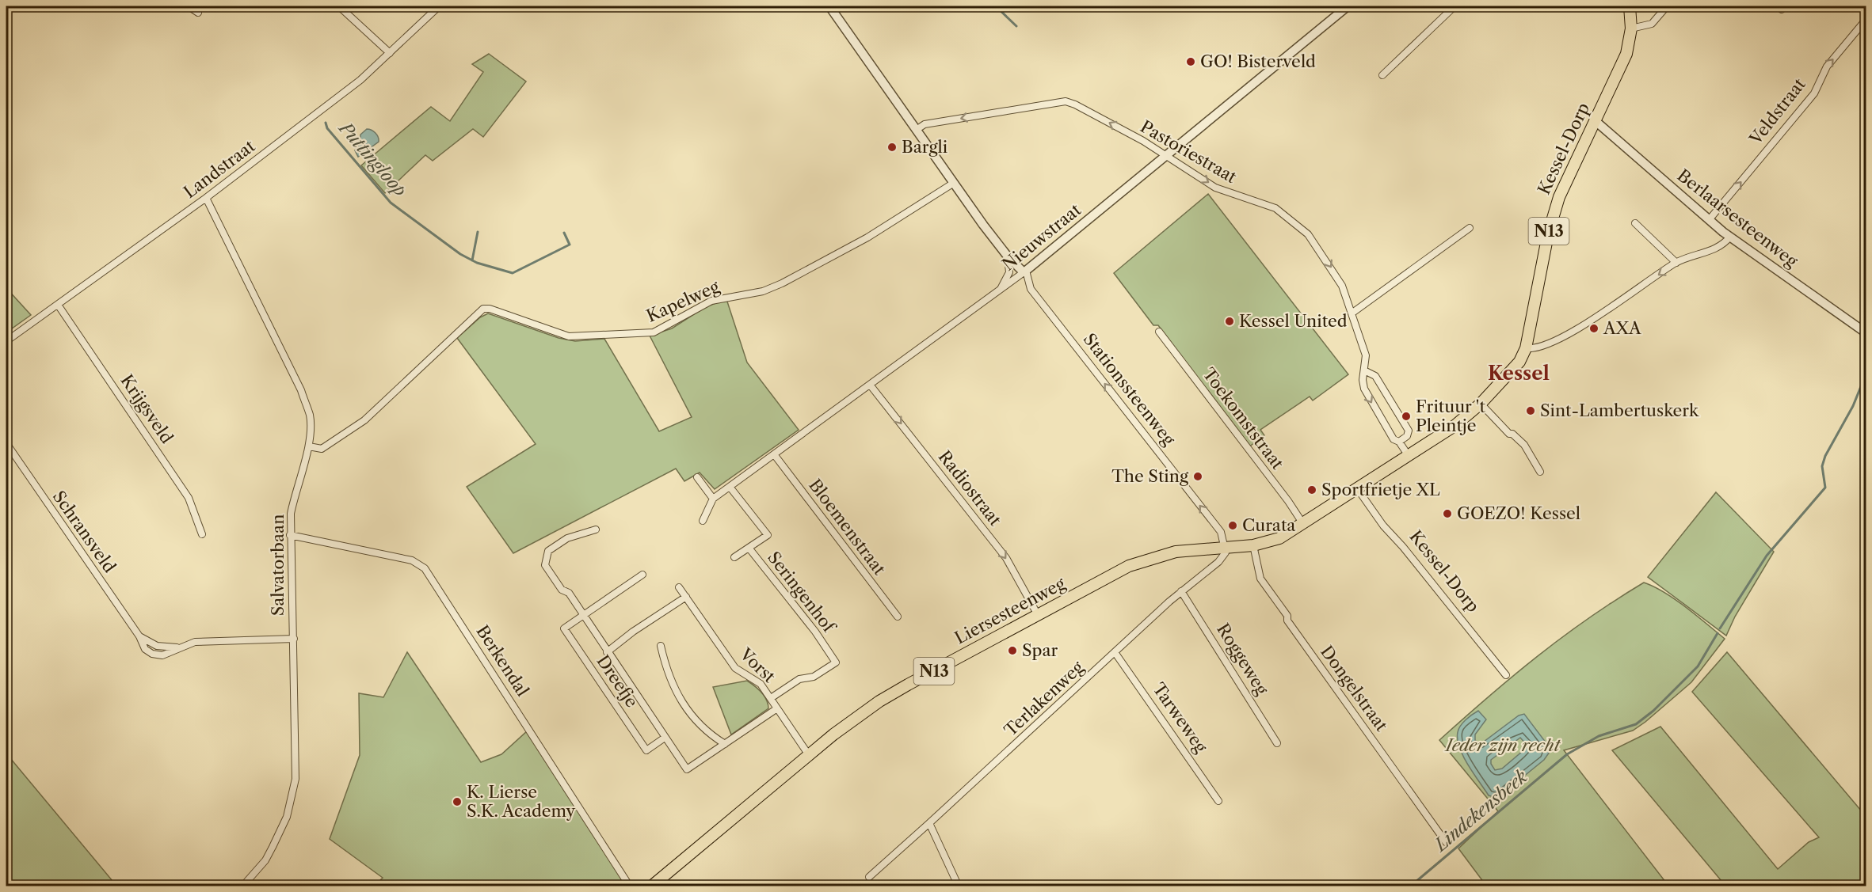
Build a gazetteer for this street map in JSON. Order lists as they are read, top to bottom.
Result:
{
  "streets": {
    "main road": ["Kessel-Dorp", "N13", "Liersesteenweg"],
    "street": [
      "Veldstraat",
      "Pastoriestraat",
      "Landstraat",
      "Berlaarsesteenweg",
      "Nieuwstraat",
      "Kapelweg",
      "Stationssteenweg",
      "Krijgsveld",
      "Toekomststraat",
      "Radiostraat",
      "Bloemenstraat",
      "Schransveld",
      "Salvatorbaan",
      "Seringenhof",
      "Roggeweg",
      "Berkendal",
      "Vorst",
      "Dreefje",
      "Dongelstraat",
      "Terlakenweg",
      "Tarweweg"
    ]
  },
  "crossings": [
    ["Veldstraat", "Berlaarsesteenweg"],
    ["Kessel-Dorp", "Berlaarsesteenweg"],
    ["Kessel-Dorp", "N13"],
    ["Kessel-Dorp", "Toekomststraat"],
    ["Kessel-Dorp", "Liersesteenweg"],
    ["Kessel-Dorp", "Dongelstraat"],
    ["Pastoriestraat", "Nieuwstraat"],
    ["Landstraat", "Krijgsveld"],
    ["Landstraat", "Salvatorbaan"],
    ["Nieuwstraat", "Stationssteenweg"],
    ["Nieuwstraat", "Radiostraat"],
    ["Nieuwstraat", "Bloemenstraat"],
    ["Nieuwstraat", "Seringenhof"],
    ["Kapelweg", "Salvatorbaan"],
    ["Stationssteenweg", "Liersesteenweg"],
    ["Stationssteenweg", "Terlakenweg"],
    ["Radiostraat", "Liersesteenweg"],
    ["Schransveld", "Salvatorbaan"],
    ["Salvatorbaan", "Berkendal"],
    ["Seringenhof", "Vorst"],
    ["Liersesteenweg", "Vorst"],
    ["Liersesteenweg", "Dongelstraat"],
    ["Liersesteenweg", "Terlakenweg"],
    ["Roggeweg", "Terlakenweg"],
    ["Terlakenweg", "Tarweweg"]
  ],
  "one_way": ["Veldstraat", "Stationssteenweg", "Radiostraat"],
  "districts": ["Kessel"],
  "water": ["Puttingloop", "Lindekensbeek"],
  "parks": ["Ieder zijn recht"],
  "places": [
    "GO! Bisterveld",
    "Bargli",
    "Kessel United",
    "AXA",
    "Sint-Lambertuskerk",
    "Frituur 't Pleintje",
    "The Sting",
    "Sportfrietje XL",
    "GOEZO! Kessel",
    "Curata",
    "Spar",
    "K. Lierse S.K. Academy"
  ]
}
